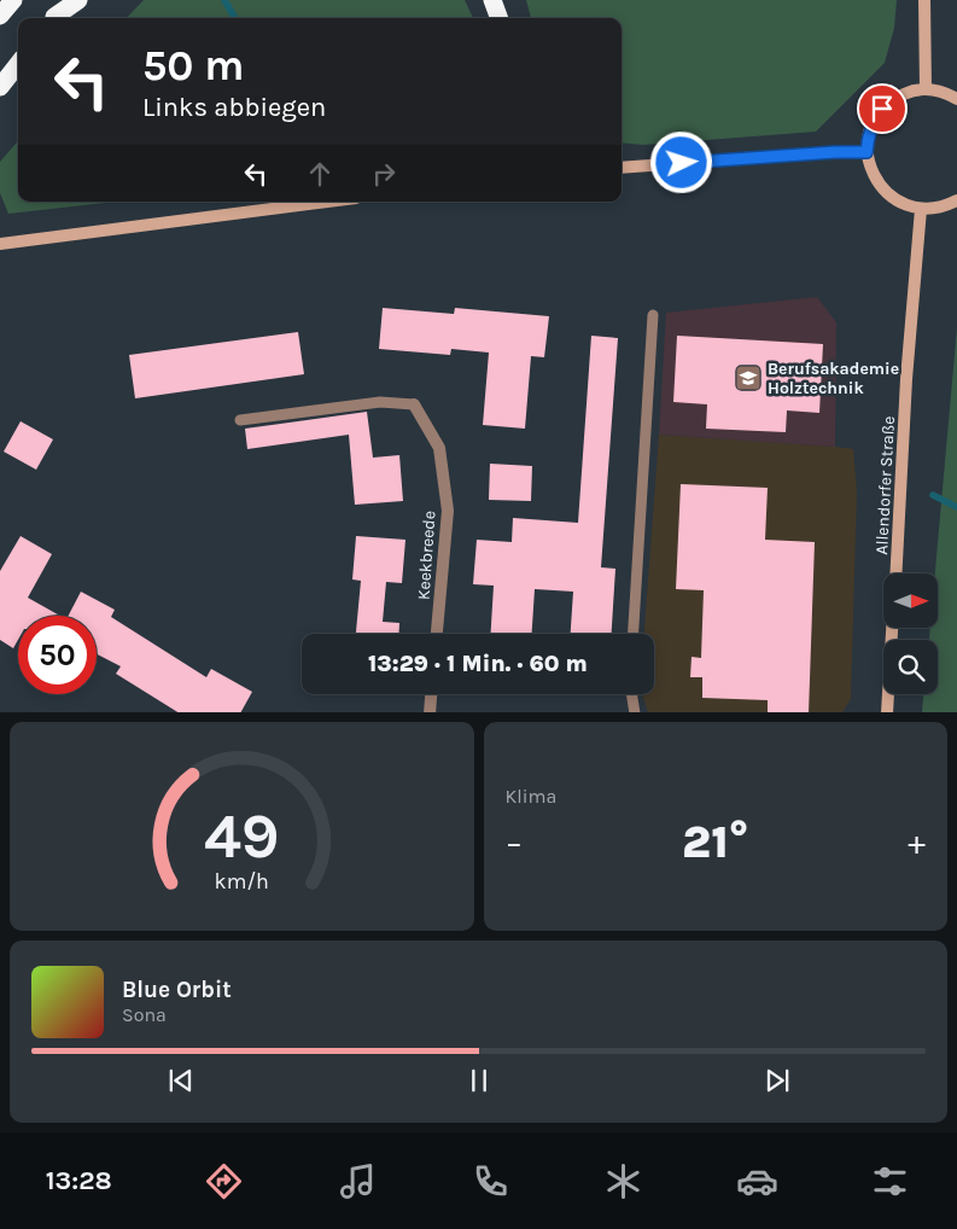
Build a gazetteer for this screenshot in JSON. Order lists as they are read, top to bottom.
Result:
{
  "streets": {
    "main road": ["Allendorfer Straße"],
    "street": ["Keekbreede"]
  },
  "places": {
    "school or university": ["Berufsakademie Holztechnik"]
  },
  "north": "right",
  "page": {
    "turn": ["50 m", "Links abbiegen"],
    "limit": "50",
    "trip": "13:29 · 1 Min. · 60 m",
    "tile": "Klima",
    "heat": ["−", "21°", "+"],
    "song": ["Blue Orbit", "Sona"],
    "tabs": "13:28",
    "gauge": ["49", "km/h"]
  }
}
